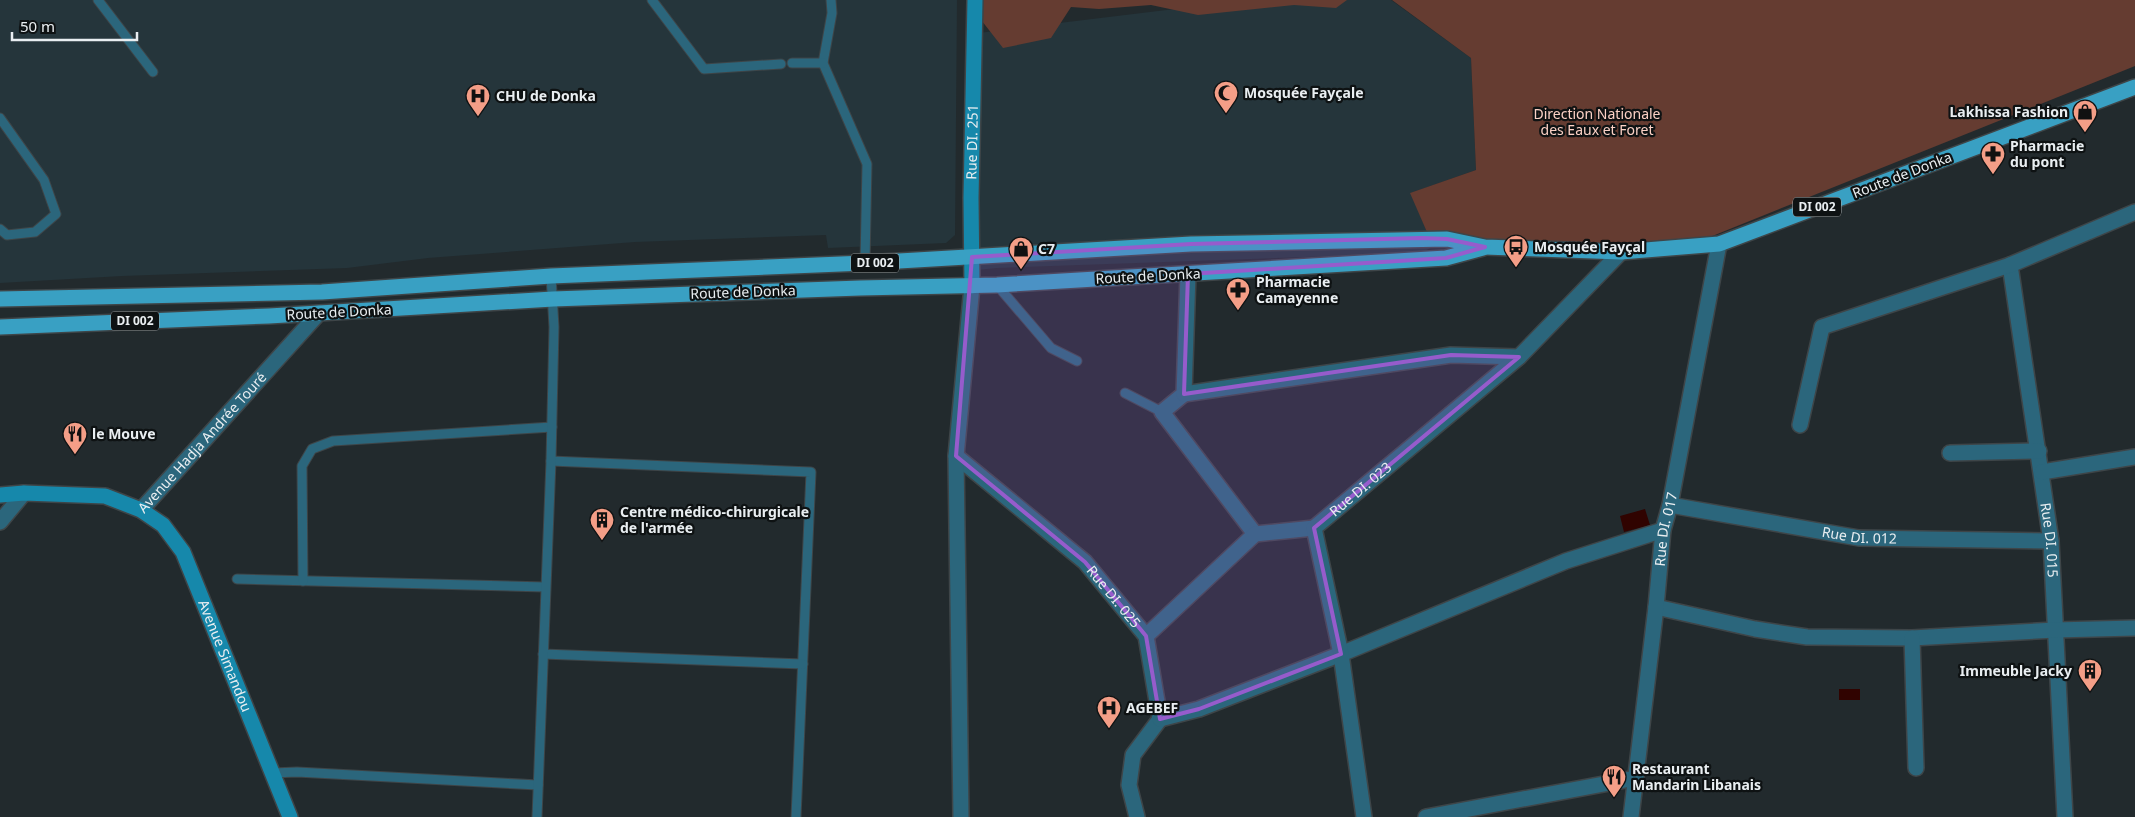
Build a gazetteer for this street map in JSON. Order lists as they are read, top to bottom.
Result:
{
  "streets": {
    "main road": [
      "Rue DI. 251",
      "Route de Donka",
      "DI 002",
      "Avenue Hadja Andrée Touré",
      "Avenue Simandou"
    ],
    "street": [
      "Rue DI. 023",
      "Rue DI. 017",
      "Rue DI. 012",
      "Rue DI. 015",
      "Rue DI. 025"
    ]
  },
  "crossings": [
    ["Rue DI. 251", "Route de Donka"],
    ["Route de Donka", "Avenue Hadja Andrée Touré"],
    ["Route de Donka", "Rue DI. 023"],
    ["Route de Donka", "Rue DI. 017"],
    ["Avenue Hadja Andrée Touré", "Avenue Simandou"],
    ["Rue DI. 017", "Rue DI. 012"],
    ["Rue DI. 012", "Rue DI. 015"]
  ],
  "parks": ["Direction Nationale des Eaux et Foret"],
  "places": {
    "mosque": ["Mosquée Fayçale"],
    "hospital": ["CHU de Donka", "AGEBEF"],
    "shop": ["Lakhissa Fashion", "C7"],
    "pharmacy": ["Pharmacie du pont", "Pharmacie Camayenne"],
    "bus stop": ["Mosquée Fayçal"],
    "restaurant": ["le Mouve", "Restaurant Mandarin Libanais"],
    "building": ["Centre médico-chirurgicale de l'armée", "Immeuble Jacky"]
  },
  "scale_bar": "50 m"
}
